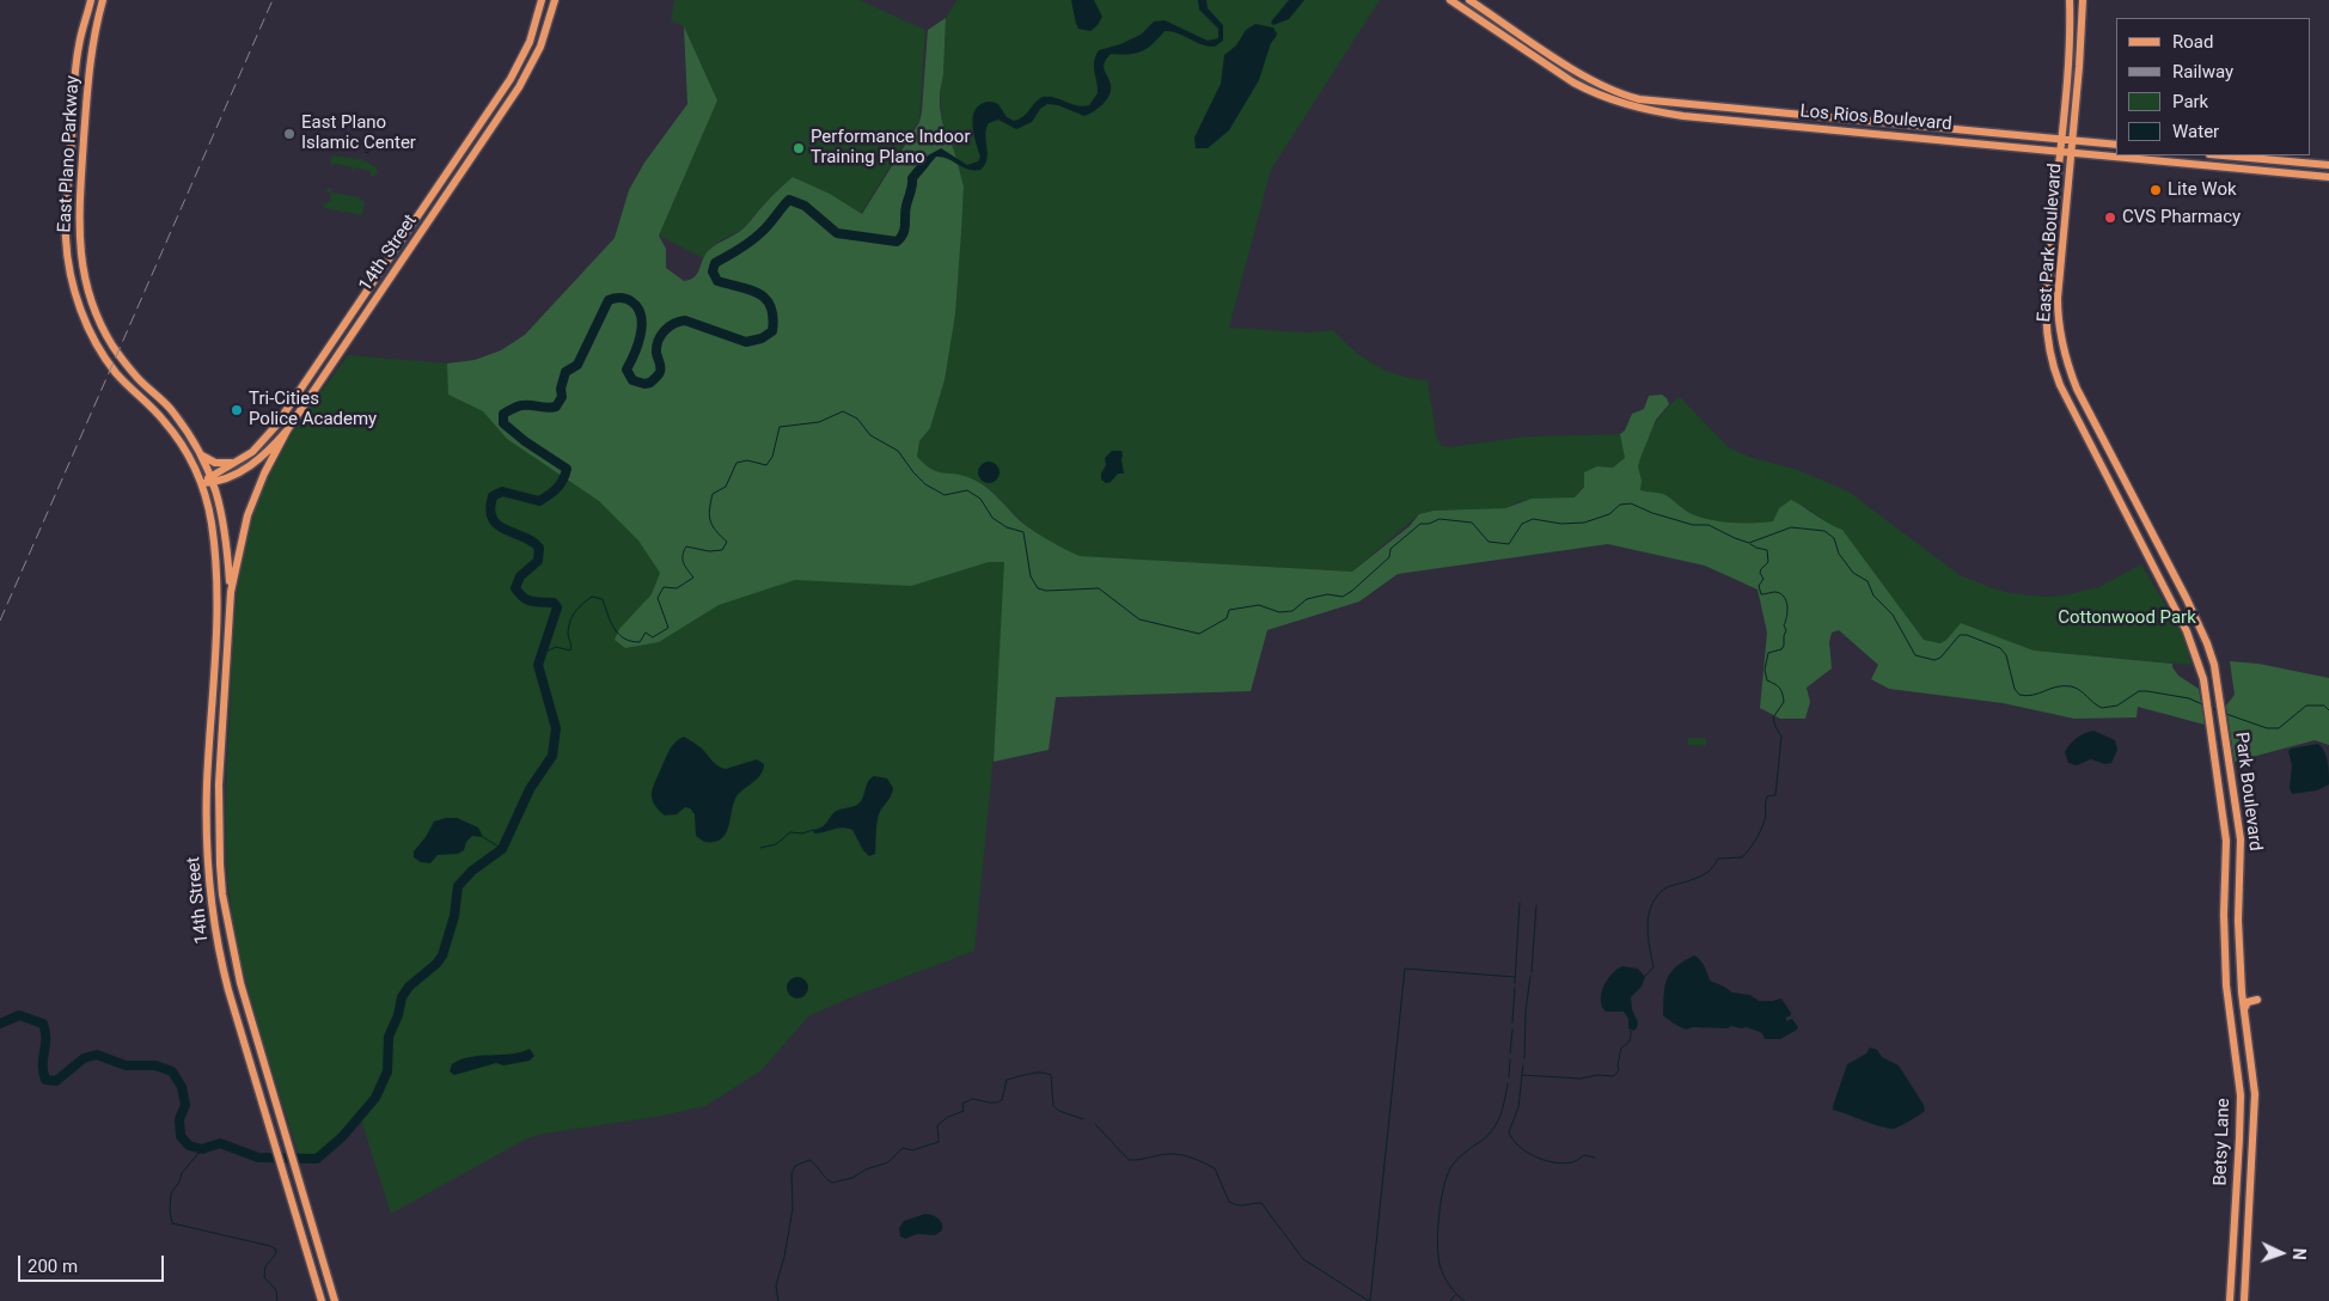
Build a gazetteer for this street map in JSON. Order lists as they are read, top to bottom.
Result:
{
  "streets": {
    "main road": [
      "Los Rios Boulevard",
      "East Plano Parkway",
      "East Park Boulevard",
      "14th Street",
      "Park Boulevard",
      "Betsy Lane"
    ]
  },
  "crossings": [
    ["Los Rios Boulevard", "East Park Boulevard"],
    ["East Plano Parkway", "14th Street"],
    ["East Park Boulevard", "Park Boulevard"],
    ["Park Boulevard", "Betsy Lane"]
  ],
  "parks": ["Cottonwood Park"],
  "places": [
    "East Plano Islamic Center",
    "Performance Indoor Training Plano",
    "Lite Wok",
    "CVS Pharmacy",
    "Tri-Cities Police Academy"
  ],
  "legend": [
    "Road",
    "Railway",
    "Park",
    "Water"
  ],
  "scale_bar": "200 m",
  "north": "right"
}
